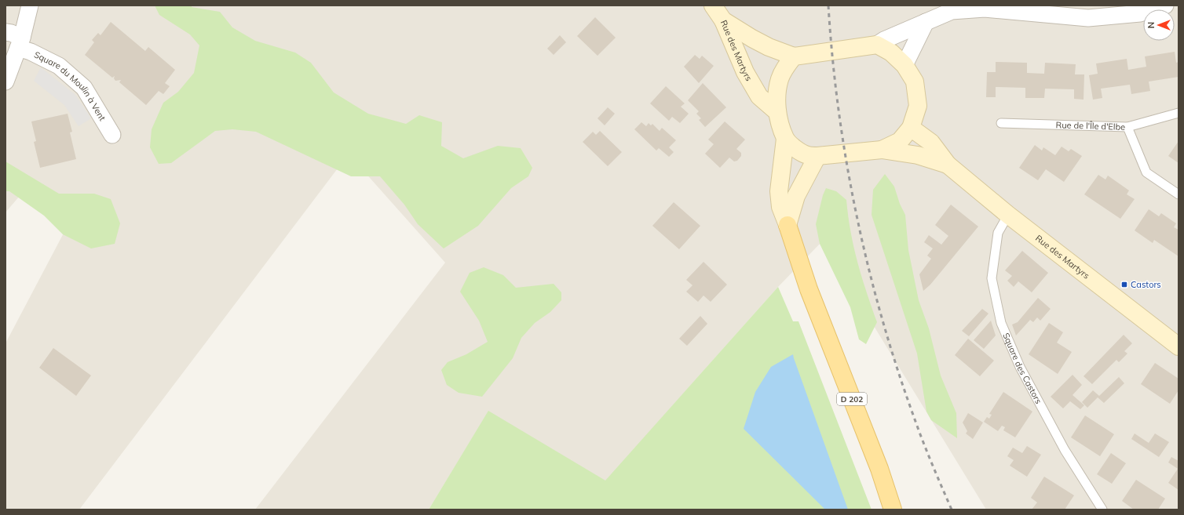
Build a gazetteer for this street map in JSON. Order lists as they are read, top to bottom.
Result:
{
  "streets": {
    "main road": ["Rue des Martyrs", "D 202"],
    "street": ["Square du Moulin à Vent"],
    "lane": ["Rue de l'Île d'Elbe", "Square des Castors"]
  },
  "crossings": [
    ["Rue des Martyrs", "Square des Castors"]
  ],
  "places": {
    "transit": ["Castors"]
  },
  "north": "left"
}
